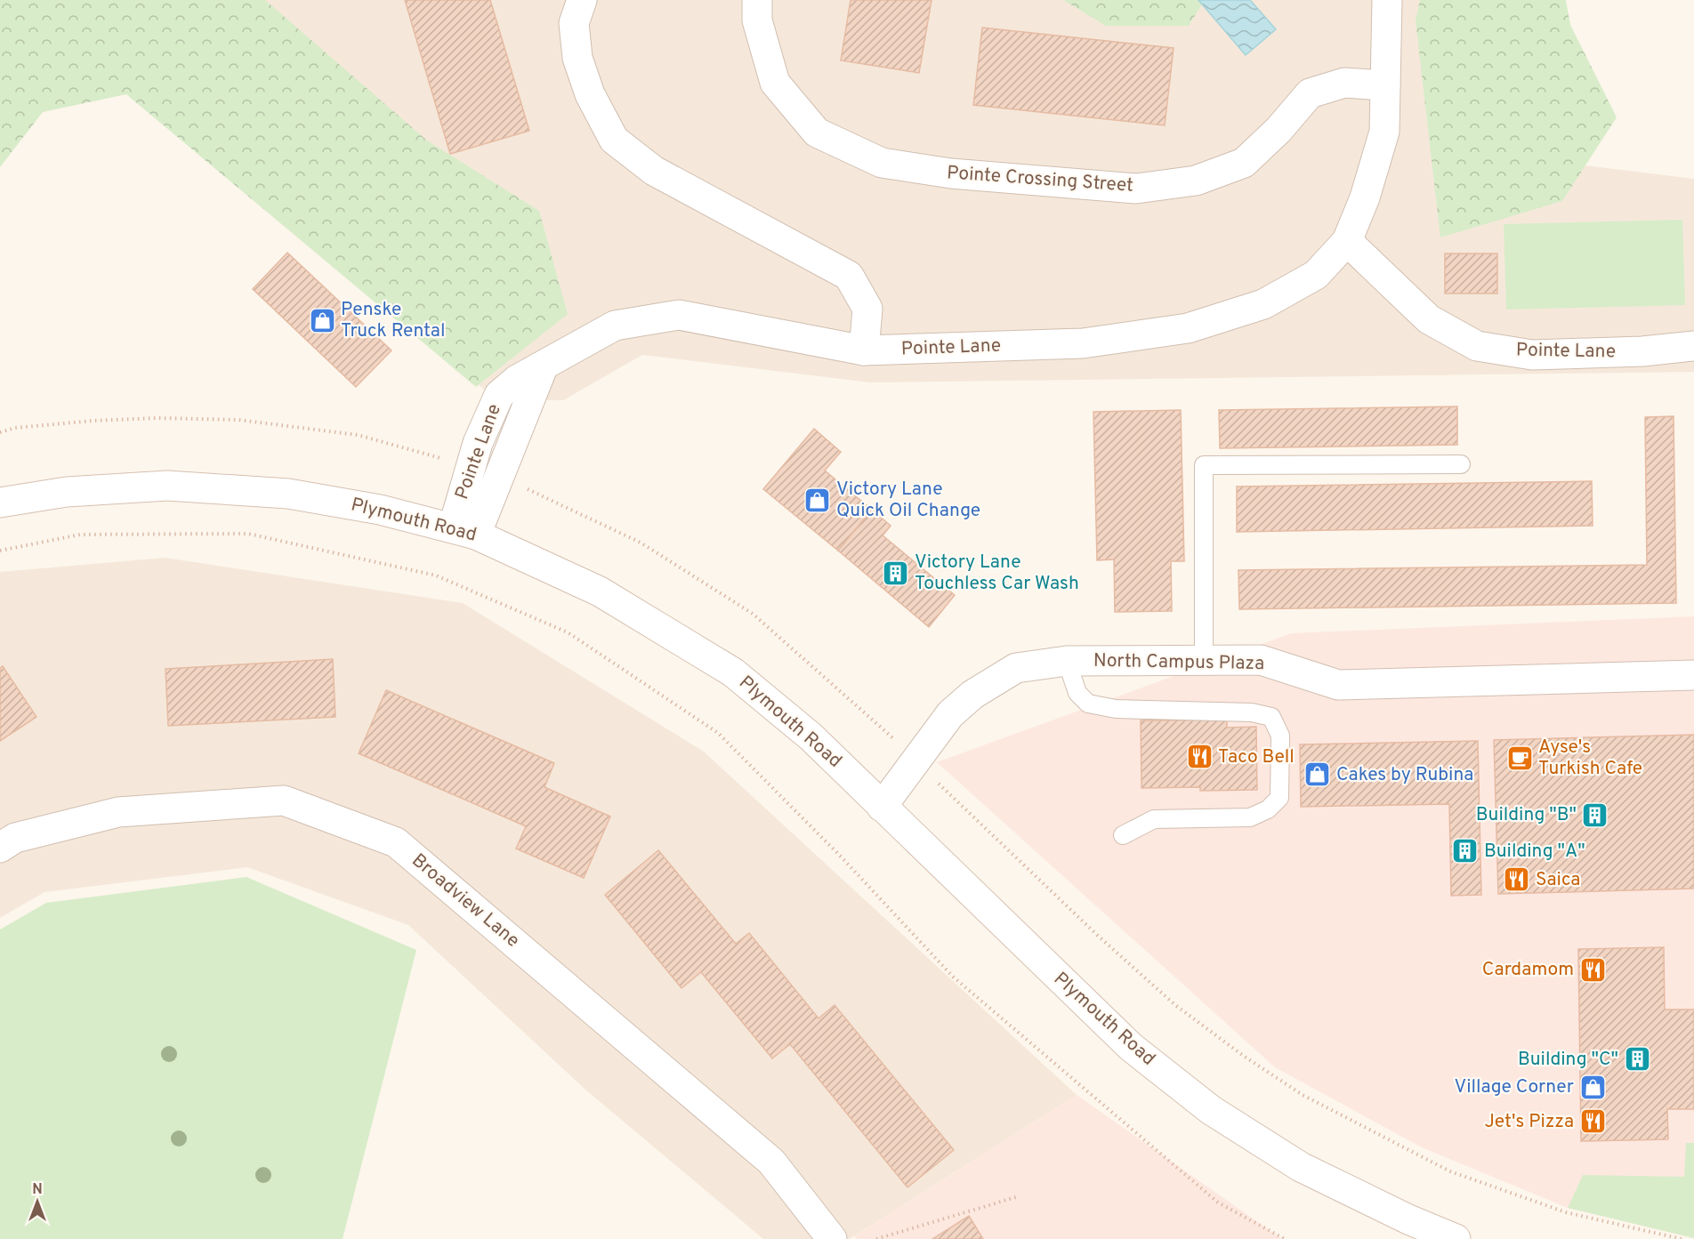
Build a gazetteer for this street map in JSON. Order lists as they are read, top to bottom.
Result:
{
  "streets": {
    "street": [
      "Pointe Crossing Street",
      "Pointe Lane",
      "Plymouth Road",
      "North Campus Plaza",
      "Broadview Lane"
    ]
  },
  "crossings": [
    ["Pointe Crossing Street", "Pointe Lane"],
    ["Pointe Lane", "Plymouth Road"],
    ["Plymouth Road", "North Campus Plaza"]
  ],
  "places": {
    "shop": [
      "Penske Truck Rental",
      "Victory Lane Quick Oil Change",
      "Cakes by Rubina",
      "Village Corner"
    ],
    "building": [
      "Victory Lane Touchless Car Wash",
      "Building \"B\"",
      "Building \"A\"",
      "Building \"C\""
    ],
    "restaurant": [
      "Taco Bell",
      "Saica",
      "Cardamom",
      "Jet's Pizza"
    ],
    "cafe": ["Ayse's Turkish Cafe"]
  },
  "north": "top"
}
